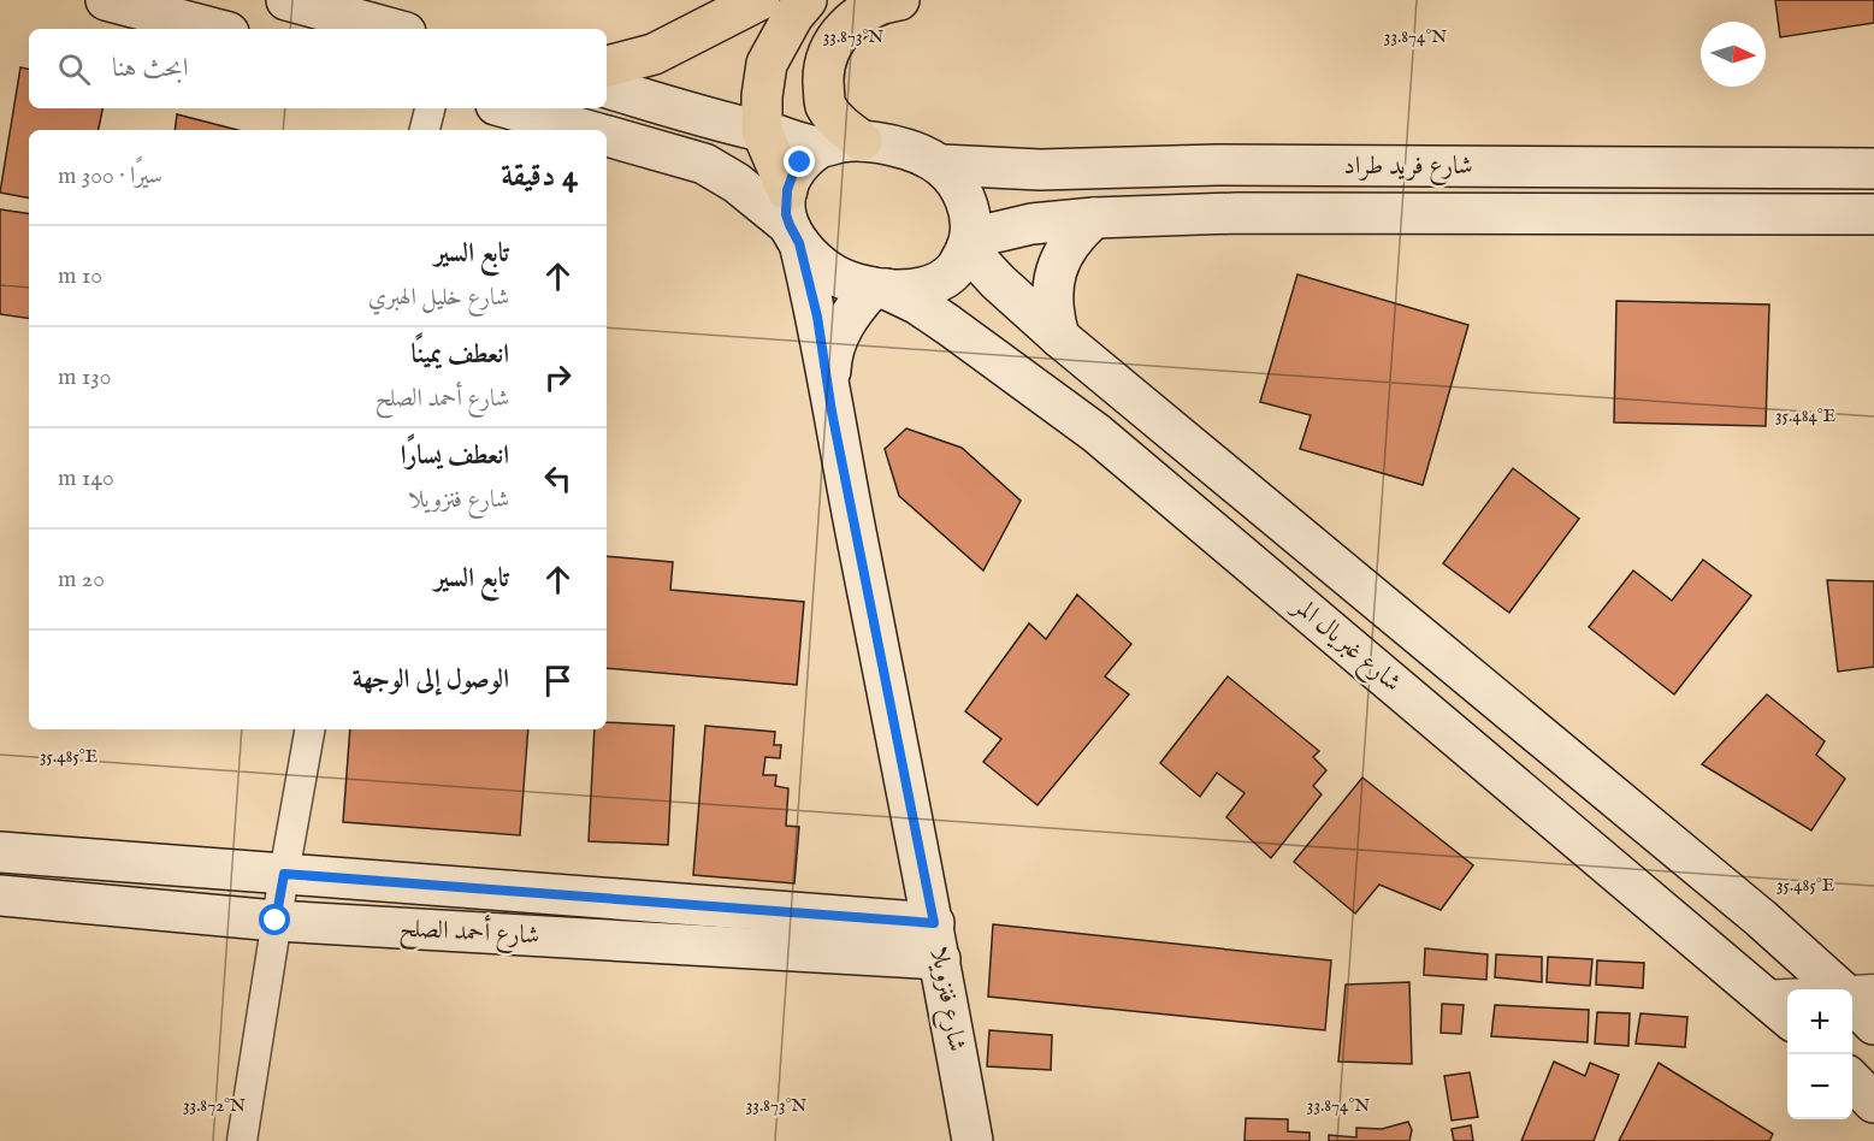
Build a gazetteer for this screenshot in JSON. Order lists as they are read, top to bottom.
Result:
{
  "streets": {
    "street": [
      "شارع فريد طراد",
      "شارع غبريال المر",
      "شارع أحمد الصلح",
      "شارع فنزويلا"
    ]
  },
  "crossings": [
    ["شارع فريد طراد", "شارع غبريال المر"],
    ["شارع فريد طراد", "شارع فنزويلا"],
    ["شارع غبريال المر", "شارع فنزويلا"],
    ["شارع أحمد الصلح", "شارع فنزويلا"]
  ],
  "north": "right",
  "page": {
    "search": "ابحث هنا",
    "heading": ["4 دقيقة", "سيرًا · 300 m"],
    "list": [
      ["تابع السير", "شارع خليل الهبري", "10 m"],
      ["انعطف يمينًا", "شارع أحمد الصلح", "130 m"],
      ["انعطف يسارًا", "شارع فنزويلا", "140 m"],
      ["تابع السير", "20 m"],
      "الوصول إلى الوجهة"
    ],
    "map_buttons": ["+", "−"]
  },
  "coordinates": [
    "33.873°N",
    "33.874°N",
    "35.484°E",
    "35.485°E",
    "33.872°N"
  ]
}
